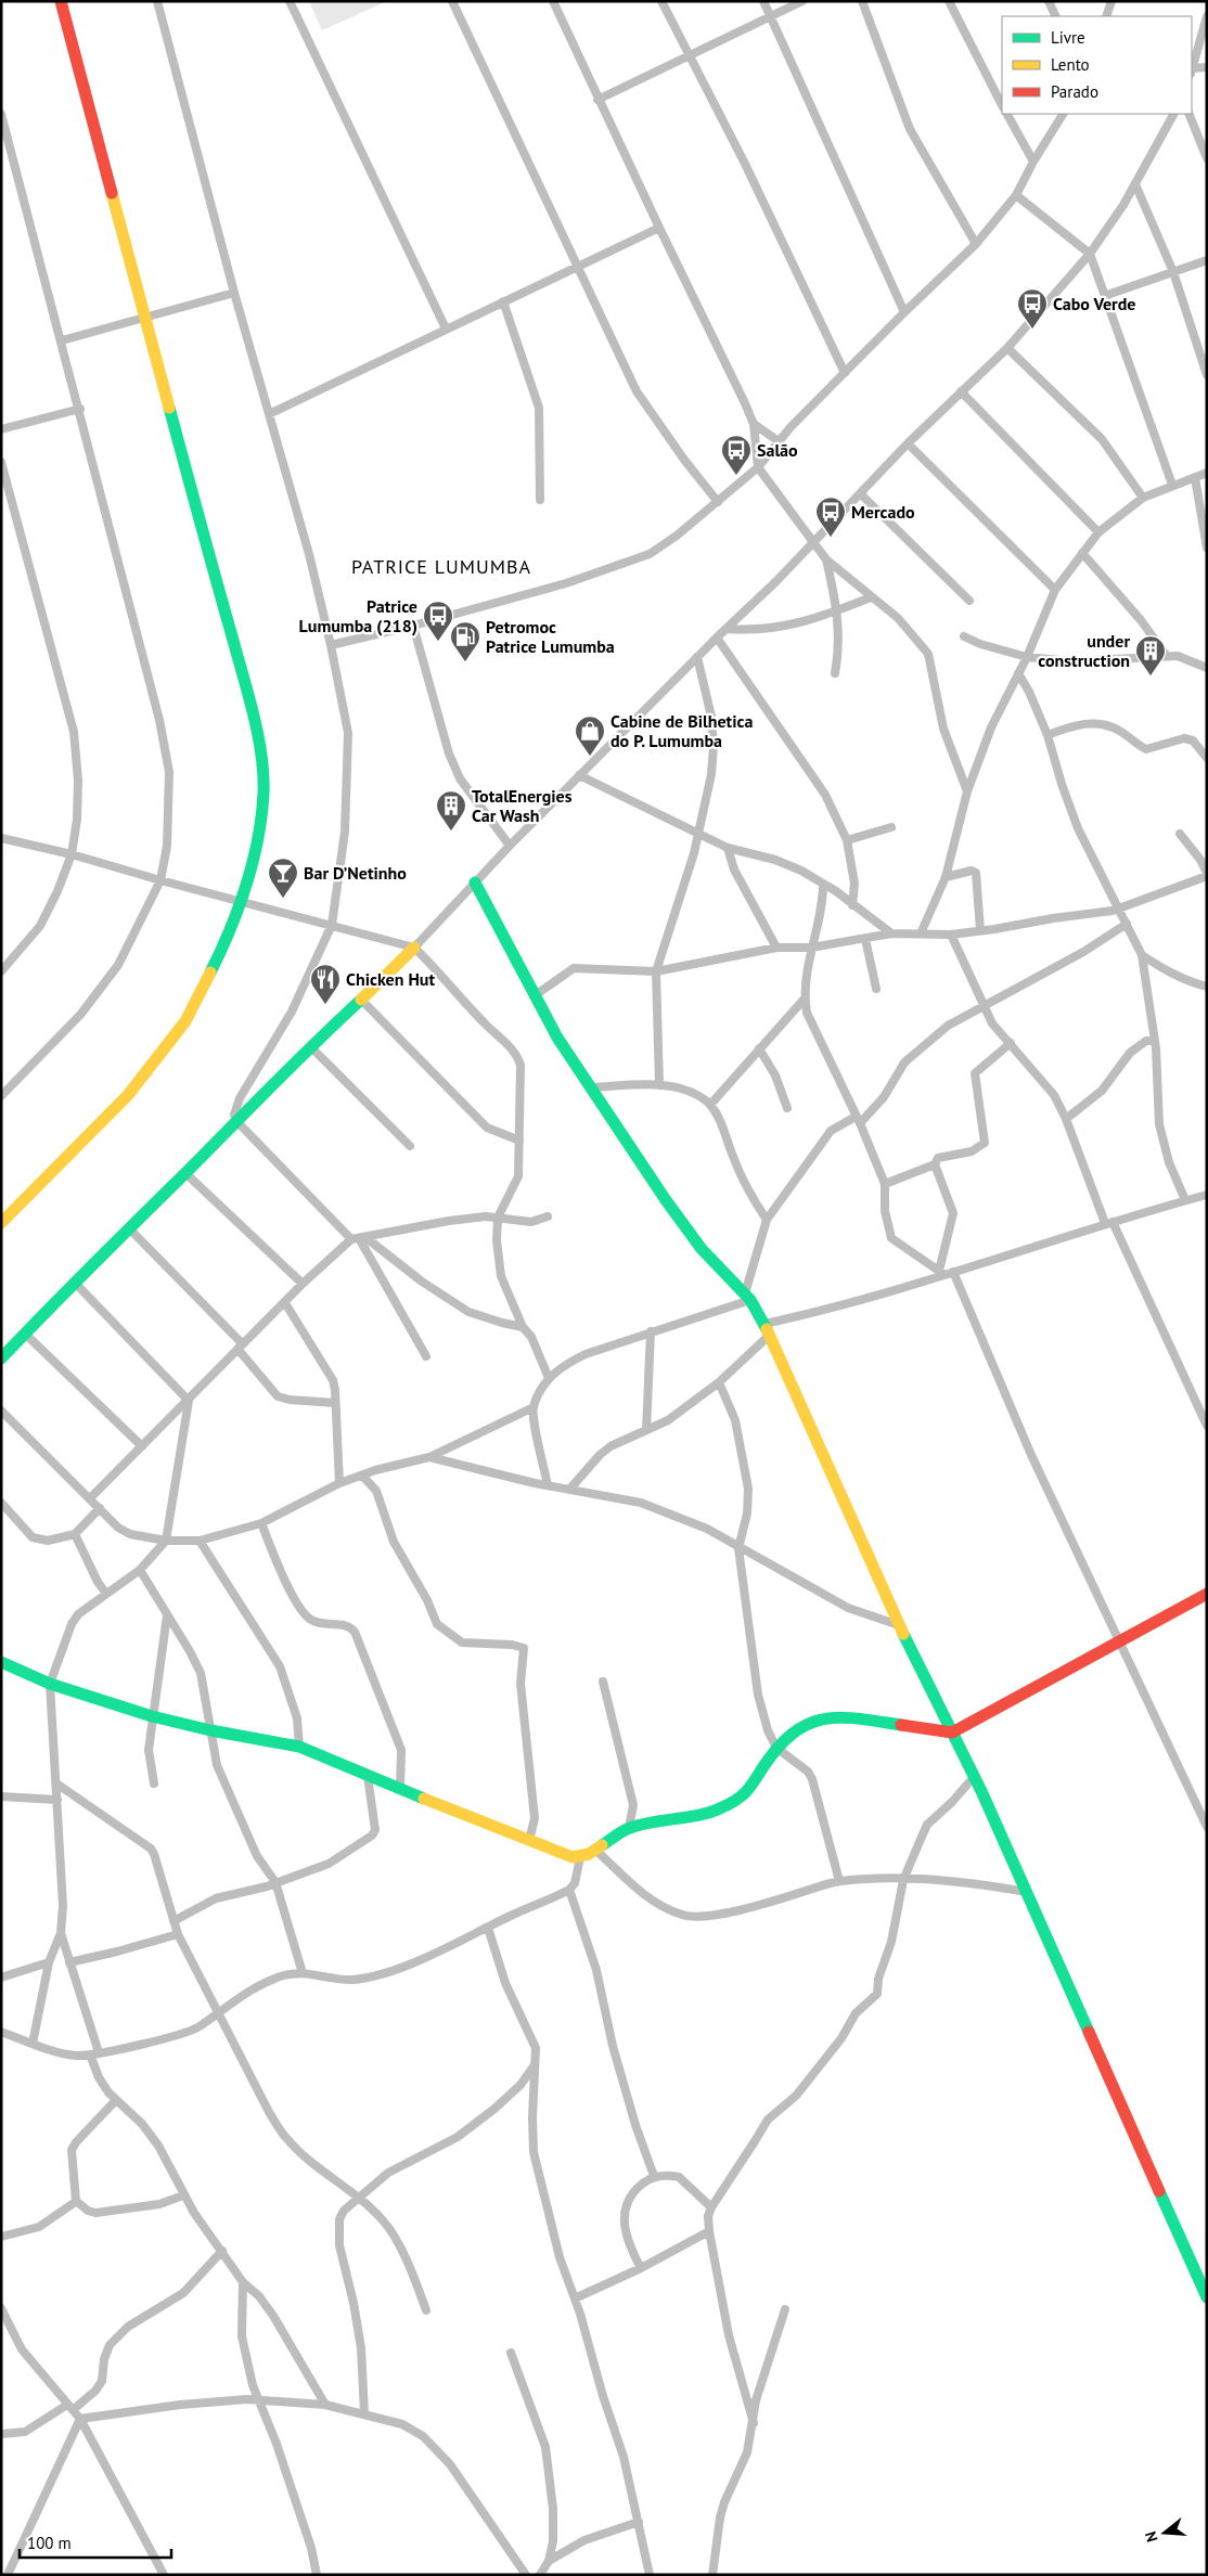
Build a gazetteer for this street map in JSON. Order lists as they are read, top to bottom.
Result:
{
  "districts": ["PATRICE LUMUMBA"],
  "places": {
    "bus stop": [
      "Cabo Verde",
      "Salão",
      "Mercado",
      "Patrice Lumumba (218)"
    ],
    "fuel station": ["Petromoc Patrice Lumumba"],
    "building": ["under construction", "TotalEnergies Car Wash"],
    "shop": ["Cabine de Bilhetica do P. Lumumba"],
    "bar": ["Bar D’Netinho"],
    "restaurant": ["Chicken Hut"]
  },
  "legend": ["Livre", "Lento", "Parado"],
  "scale_bar": "100 m",
  "north": "left"
}
